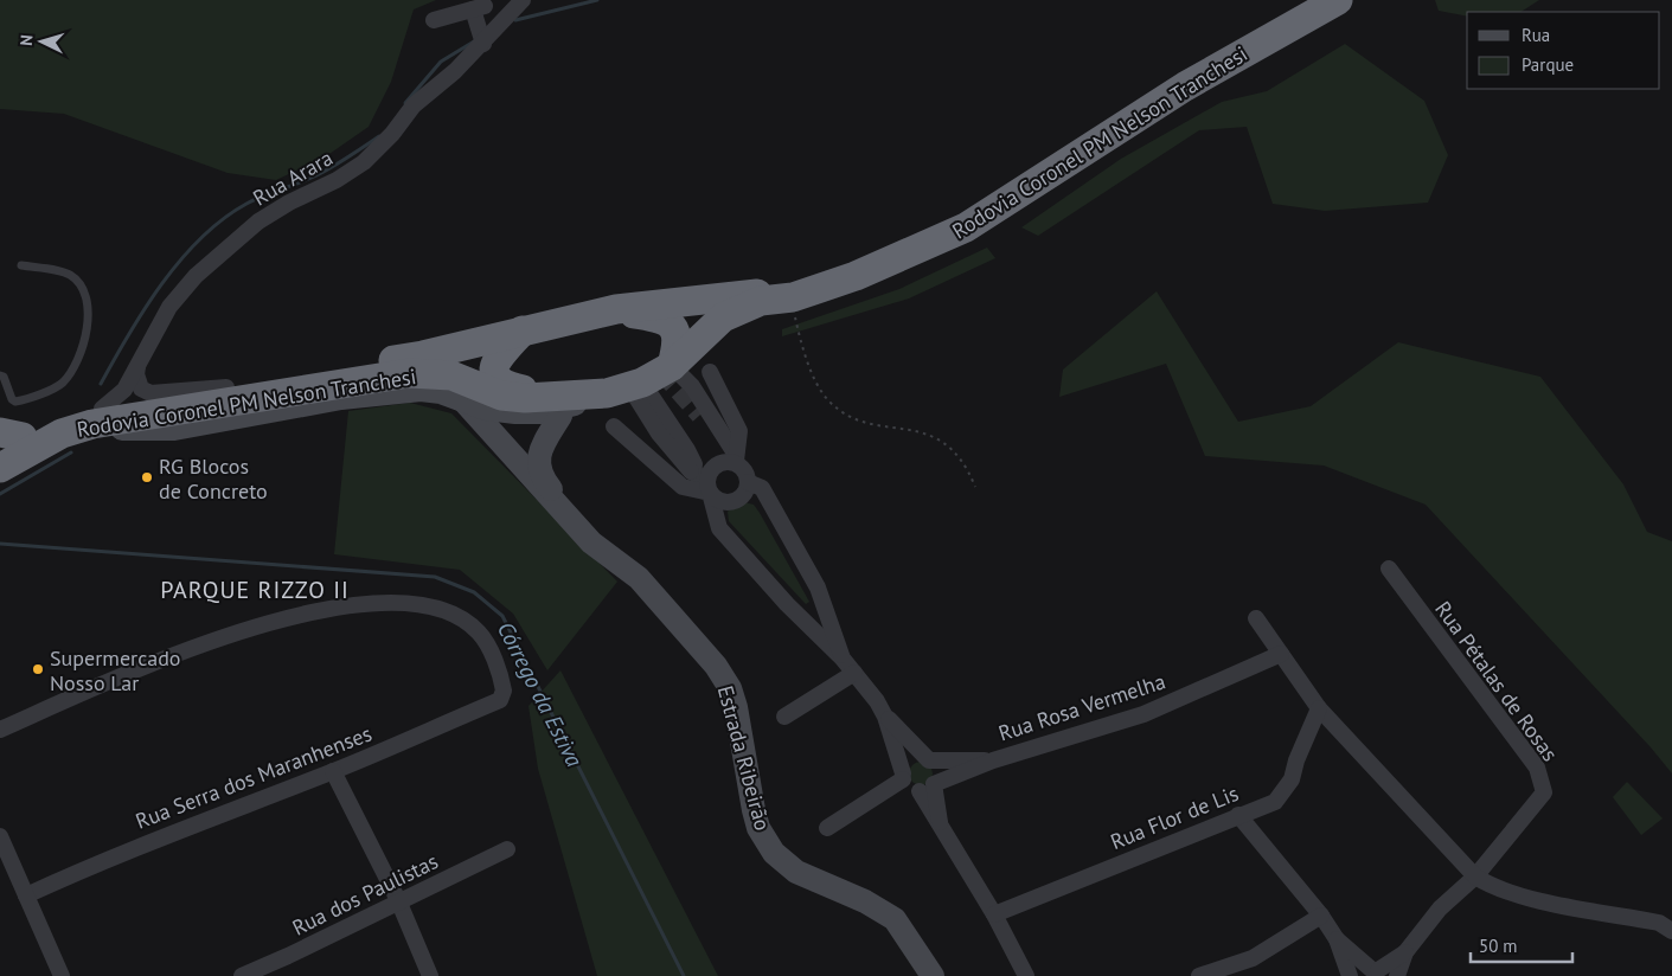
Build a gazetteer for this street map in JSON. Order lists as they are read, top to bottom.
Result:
{
  "streets": {
    "highway": ["Rodovia Coronel PM Nelson Tranchesi"],
    "street": [
      "Rua Arara",
      "Rua Pétalas de Rosas",
      "Rua Rosa Vermelha",
      "Estrada Ribeirão",
      "Rua Serra dos Maranhenses",
      "Rua Flor de Lis",
      "Rua dos Paulistas"
    ]
  },
  "crossings": [
    ["Rodovia Coronel PM Nelson Tranchesi", "Rua Arara"],
    ["Rodovia Coronel PM Nelson Tranchesi", "Estrada Ribeirão"]
  ],
  "districts": ["PARQUE RIZZO II"],
  "water": ["Córrego da Estiva"],
  "places": ["RG Blocos de Concreto", "Supermercado Nosso Lar"],
  "legend": ["Rua", "Parque"],
  "scale_bar": "50 m",
  "north": "left"
}
